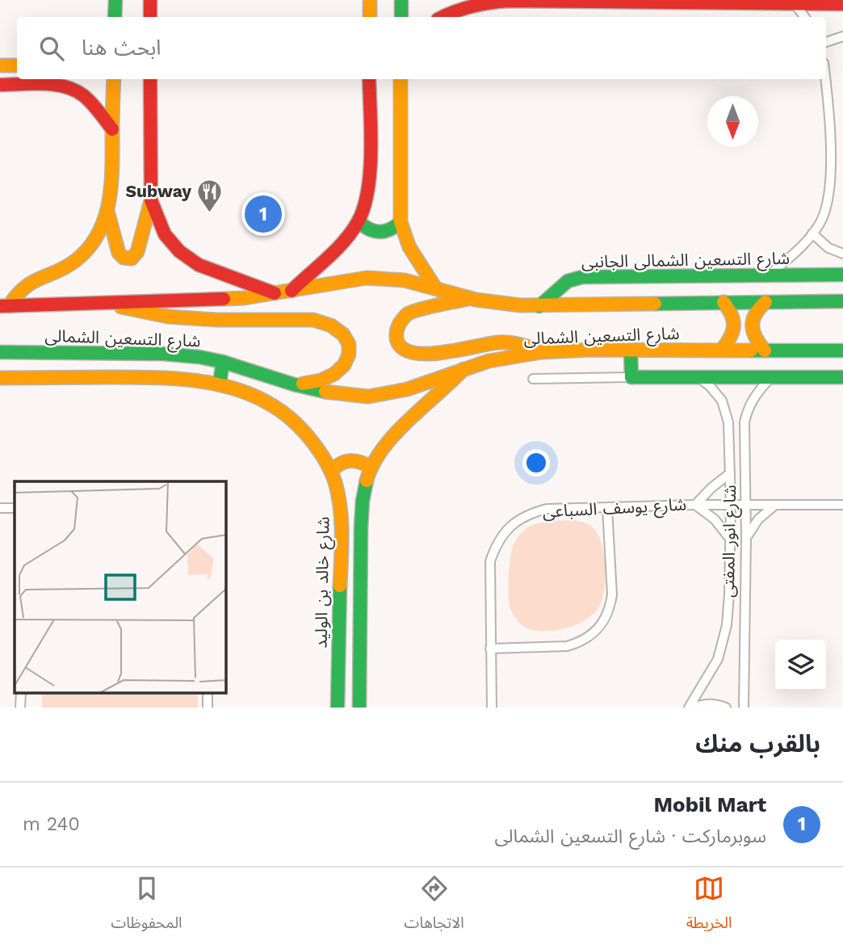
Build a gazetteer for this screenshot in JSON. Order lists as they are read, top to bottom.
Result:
{
  "streets": {
    "street": [
      "شارع التسعين الشمالى الجانبى",
      "شارع التسعين الشمالى",
      "شارع يوسف السباعى",
      "شارع انور المفتى",
      "شارع خالد بن الوليد"
    ]
  },
  "crossings": [
    ["شارع التسعين الشمالى الجانبى", "شارع التسعين الشمالى"],
    ["شارع يوسف السباعى", "شارع انور المفتى"]
  ],
  "places": {
    "restaurant": ["Subway"]
  },
  "north": "bottom",
  "page": {
    "search": "ابحث هنا",
    "pins": "1",
    "heading": "بالقرب منك",
    "list": [
      {
        "mark": "1",
        "name": "Mobil Mart",
        "note": "سوبرماركت · شارع التسعين الشمالى",
        "value": "240 m"
      }
    ],
    "nav": ["الخريطة", "الاتجاهات", "المحفوظات"]
  }
}
